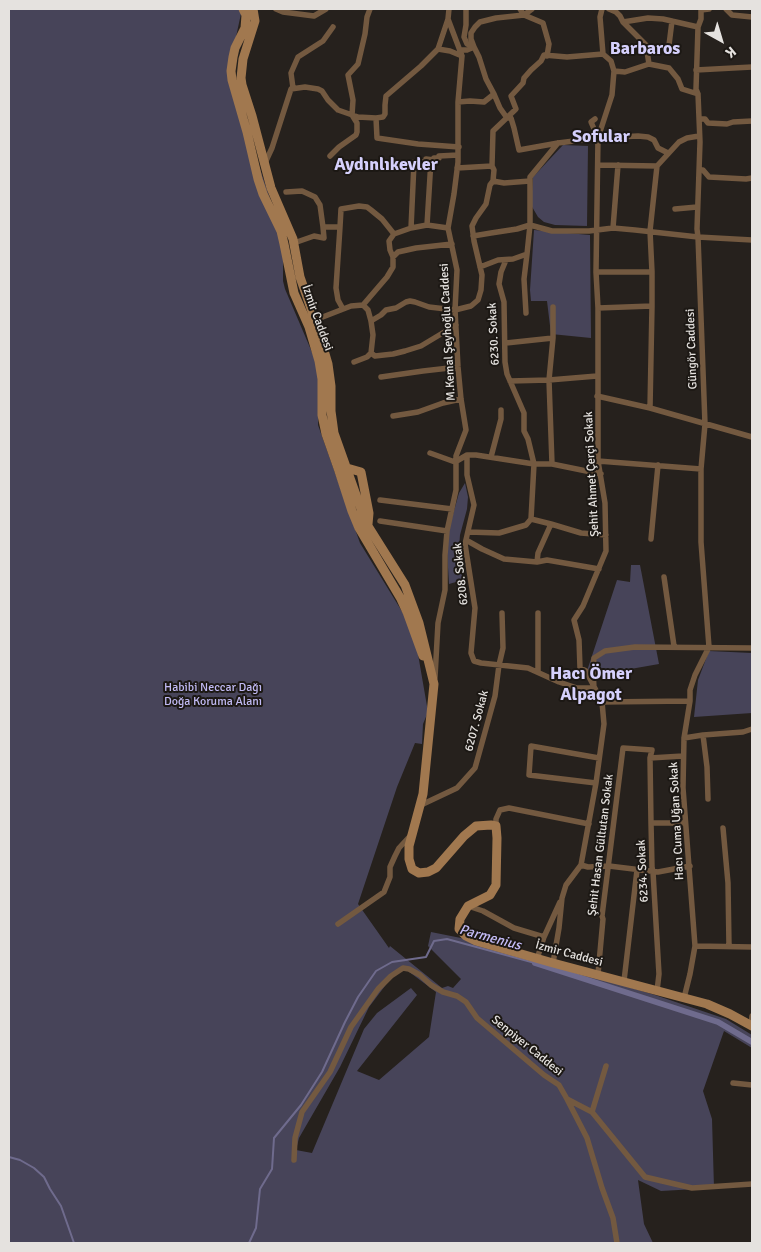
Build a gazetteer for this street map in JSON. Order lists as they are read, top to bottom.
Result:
{
  "streets": {
    "street": [
      "İzmir Caddesi",
      "M.Kemal Şeyhoğlu Caddesi",
      "6230. Sokak",
      "Güngör Caddesi",
      "Şehit Ahmet Çerçi Sokak",
      "6208. Sokak",
      "6207. Sokak",
      "Hacı Cuma Uğan Sokak",
      "Şehit Hasan Gültutan Sokak",
      "6234. Sokak",
      "Senpiyer Caddesi"
    ]
  },
  "crossings": [
    ["İzmir Caddesi", "M.Kemal Şeyhoğlu Caddesi"],
    ["İzmir Caddesi", "Şehit Ahmet Çerçi Sokak"],
    ["İzmir Caddesi", "6207. Sokak"],
    ["İzmir Caddesi", "Hacı Cuma Uğan Sokak"],
    ["İzmir Caddesi", "Şehit Hasan Gültutan Sokak"],
    ["İzmir Caddesi", "6234. Sokak"],
    ["Güngör Caddesi", "Hacı Cuma Uğan Sokak"],
    ["Şehit Ahmet Çerçi Sokak", "6208. Sokak"],
    ["6208. Sokak", "6207. Sokak"],
    ["Şehit Hasan Gültutan Sokak", "6234. Sokak"]
  ],
  "districts": [
    "Barbaros",
    "Sofular",
    "Aydınlıkevler",
    "Hacı Ömer Alpagot"
  ],
  "water": ["Parmenius"],
  "parks": ["Habibi Neccar Dağı Doğa Koruma Alanı"],
  "north": "bottom right"
}
